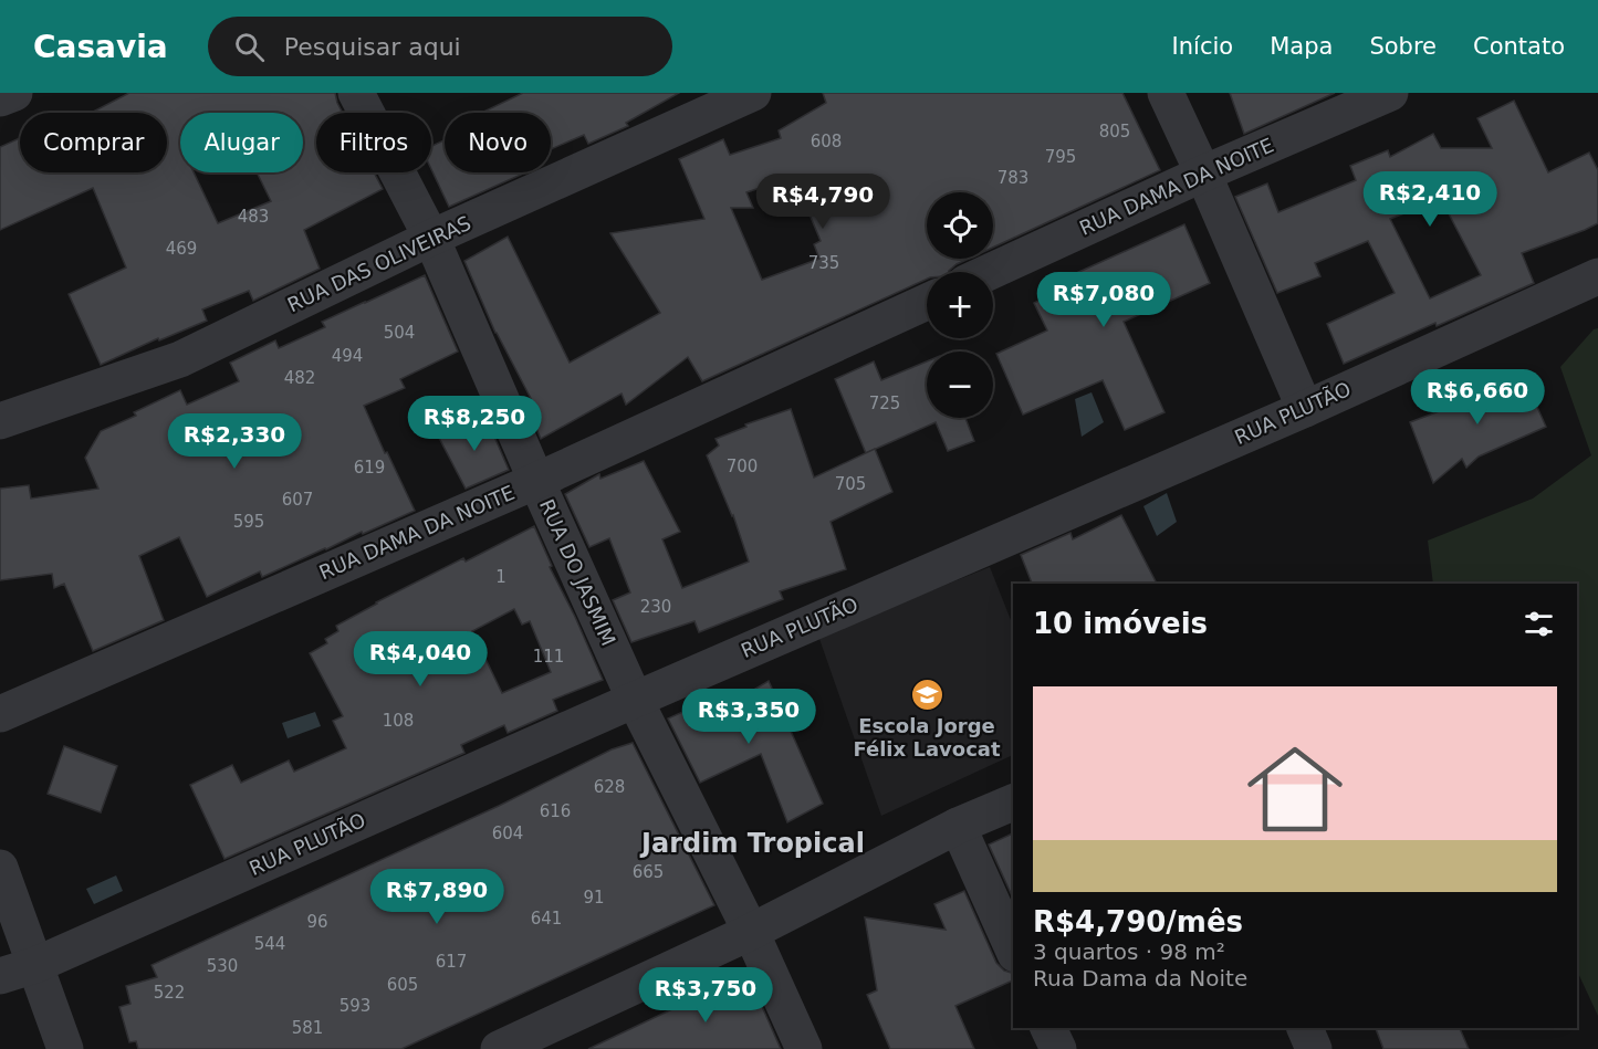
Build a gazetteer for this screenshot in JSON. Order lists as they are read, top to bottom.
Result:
{
  "streets": {
    "street": [
      "RUA DAMA DA NOITE",
      "RUA DAS OLIVEIRAS",
      "RUA PLUTÃO",
      "RUA DO JASMIM"
    ]
  },
  "crossings": [
    ["RUA DAMA DA NOITE", "RUA DO JASMIM"],
    ["RUA DAS OLIVEIRAS", "RUA DO JASMIM"],
    ["RUA PLUTÃO", "RUA DO JASMIM"]
  ],
  "districts": ["Jardim Tropical"],
  "places": {
    "school or university": ["Escola Jorge Félix Lavocat"]
  },
  "house_numbers": [
    "805",
    "608",
    "795",
    "783",
    "483",
    "469",
    "735",
    "504",
    "494",
    "482",
    "725",
    "700",
    "619",
    "705",
    "607",
    "595",
    "1",
    "230",
    "111",
    "108",
    "628",
    "616",
    "604",
    "665",
    "91",
    "641",
    "96",
    "544",
    "617",
    "530",
    "605",
    "522",
    "593",
    "581"
  ],
  "page": {
    "header": "Casavia",
    "search": "Pesquisar aqui",
    "nav": [
      "Início",
      "Mapa",
      "Sobre",
      "Contato"
    ],
    "chip": [
      "Comprar",
      "Alugar",
      "Filtros",
      "Novo"
    ],
    "price": [
      "R$2,410",
      "R$4,790",
      "R$7,080",
      "R$6,660",
      "R$8,250",
      "R$2,330",
      "R$4,040",
      "R$3,350",
      "R$7,890",
      "R$3,750"
    ],
    "map_buttons": ["+", "−"],
    "heading": "10 imóveis",
    "list": [
      {
        "name": "R$4,790/mês",
        "note": "3 quartos · 98 m² · Rua Dama da Noite"
      }
    ]
  }
}
